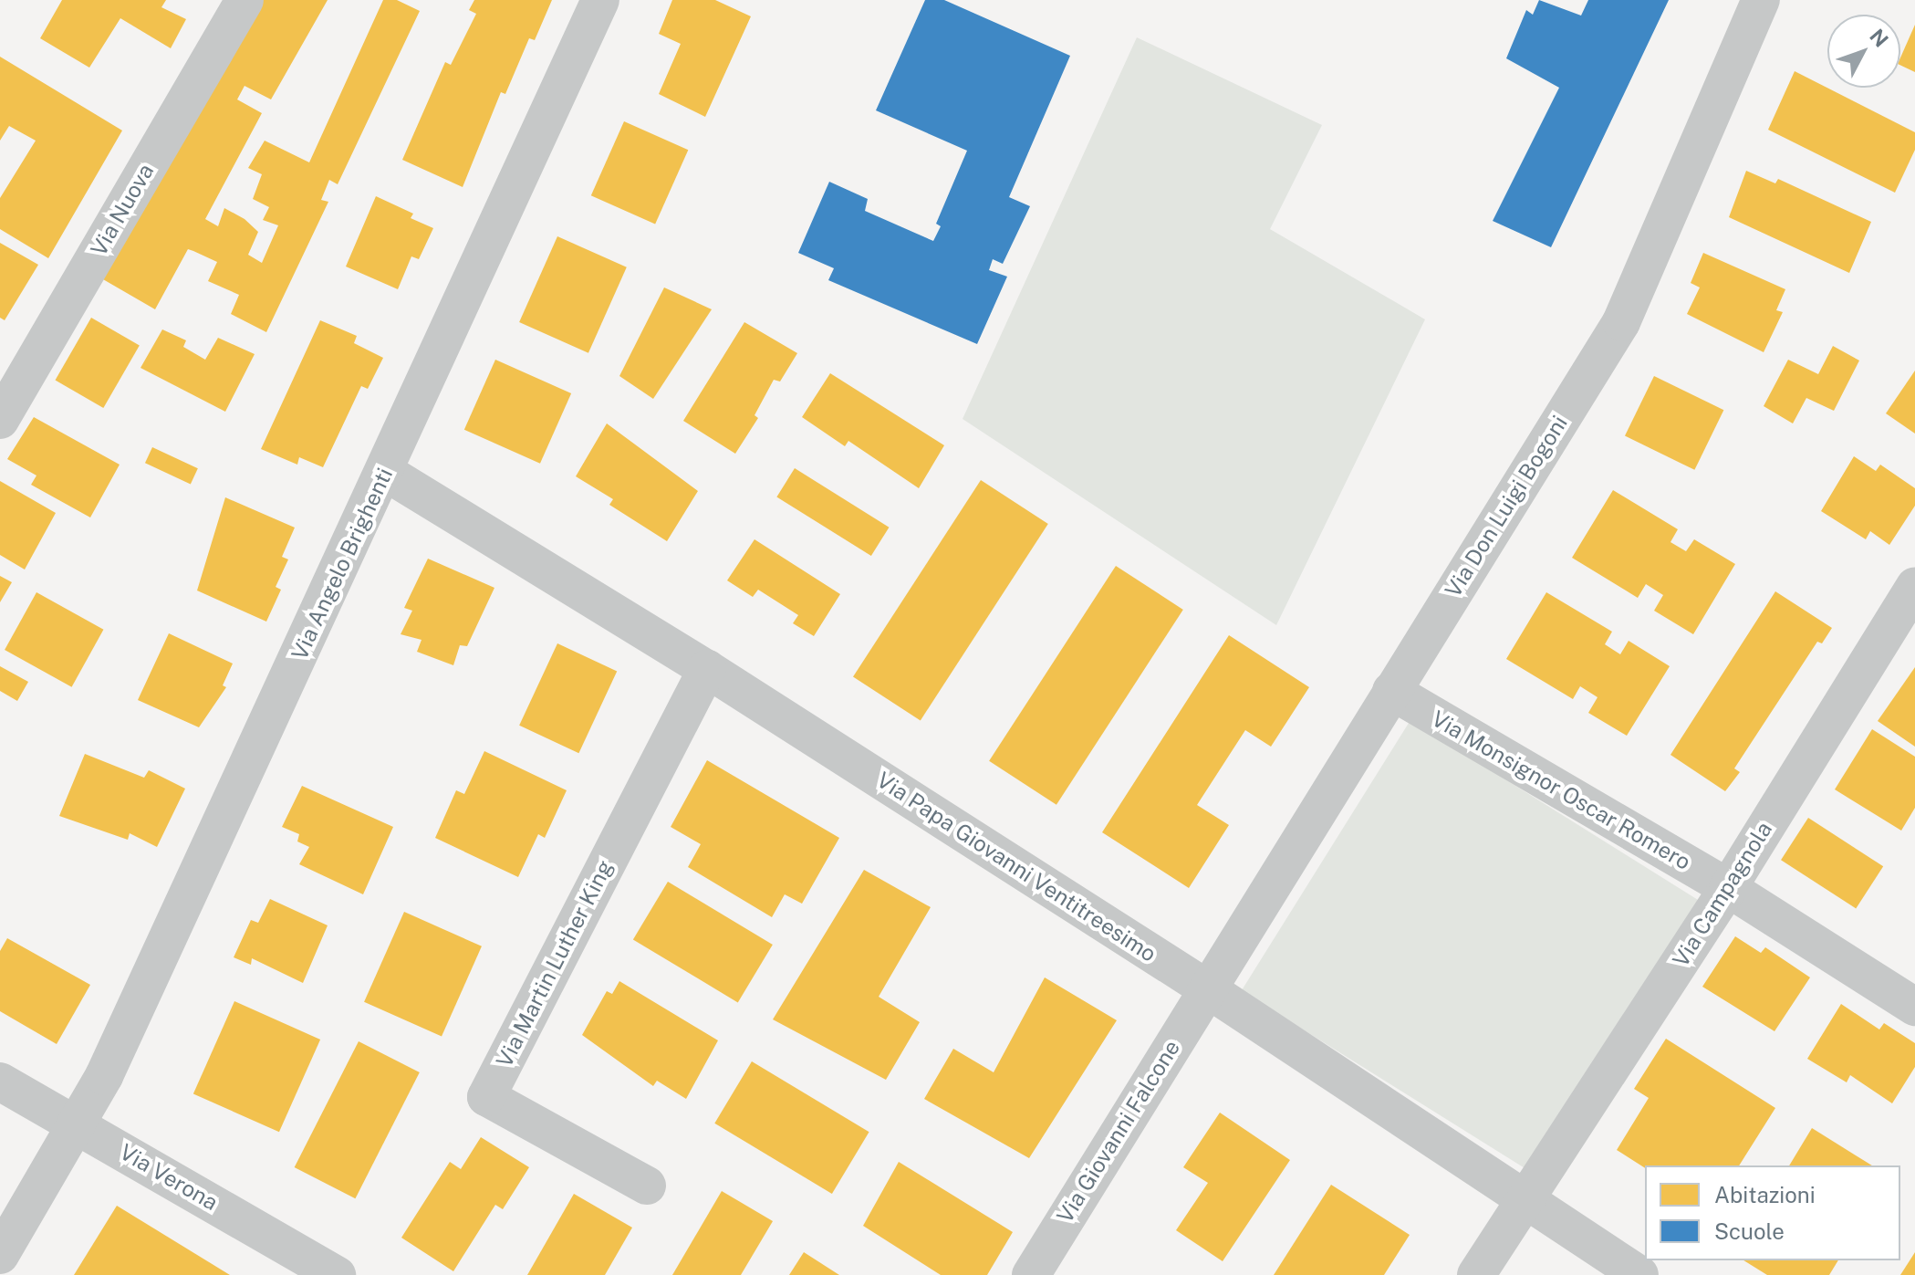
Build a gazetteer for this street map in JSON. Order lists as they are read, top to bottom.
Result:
{
  "streets": {
    "street": [
      "Via Nuova",
      "Via Don Luigi Bogoni",
      "Via Angelo Brighenti",
      "Via Monsignor Oscar Romero",
      "Via Papa Giovanni Ventitreesimo",
      "Via Campagnola",
      "Via Martin Luther King",
      "Via Giovanni Falcone",
      "Via Verona"
    ]
  },
  "crossings": [
    ["Via Don Luigi Bogoni", "Via Monsignor Oscar Romero"],
    ["Via Don Luigi Bogoni", "Via Papa Giovanni Ventitreesimo"],
    ["Via Don Luigi Bogoni", "Via Giovanni Falcone"],
    ["Via Angelo Brighenti", "Via Papa Giovanni Ventitreesimo"],
    ["Via Angelo Brighenti", "Via Verona"],
    ["Via Monsignor Oscar Romero", "Via Campagnola"],
    ["Via Papa Giovanni Ventitreesimo", "Via Campagnola"],
    ["Via Papa Giovanni Ventitreesimo", "Via Martin Luther King"],
    ["Via Papa Giovanni Ventitreesimo", "Via Giovanni Falcone"]
  ],
  "legend": ["Abitazioni", "Scuole"],
  "north": "top right"
}
